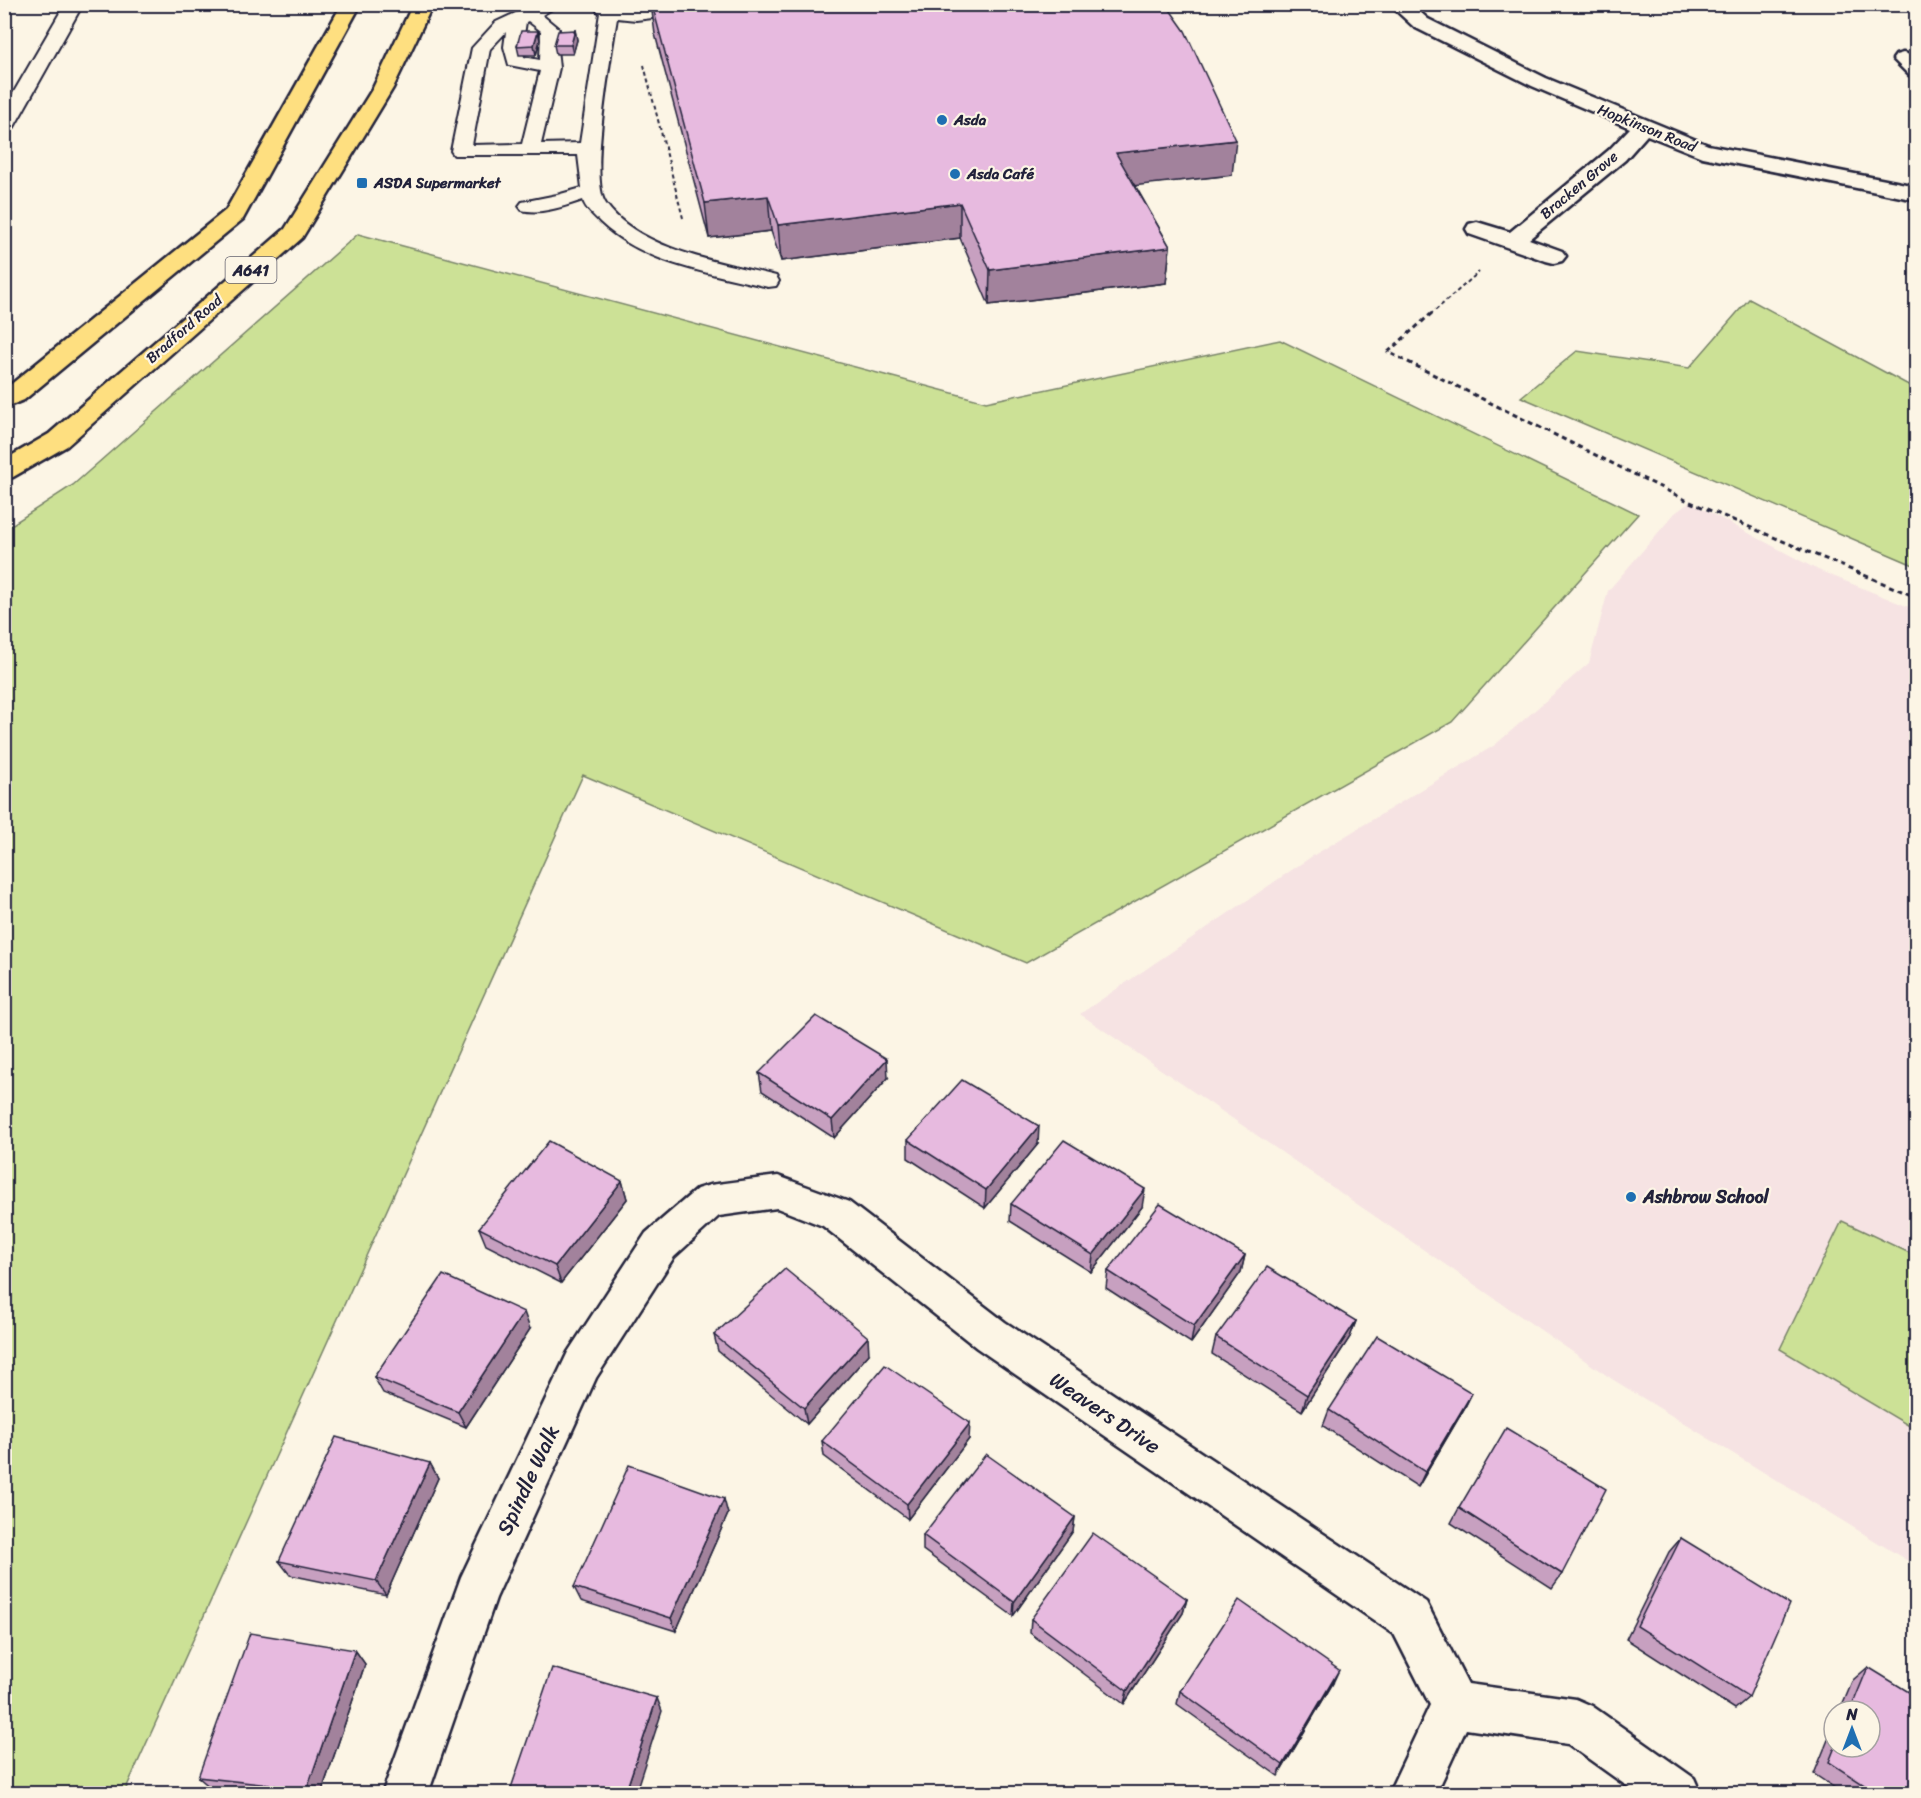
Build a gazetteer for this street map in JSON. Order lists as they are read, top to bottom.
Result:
{
  "streets": {
    "main road": ["A641", "Bradford Road"],
    "street": [
      "Hopkinson Road",
      "Bracken Grove",
      "Weavers Drive",
      "Spindle Walk"
    ]
  },
  "crossings": [
    ["Hopkinson Road", "Bracken Grove"],
    ["Weavers Drive", "Spindle Walk"]
  ],
  "places": {
    "other": ["Asda", "Asda Café", "Ashbrow School"],
    "transit": ["ASDA Supermarket"]
  },
  "north": "top"
}
